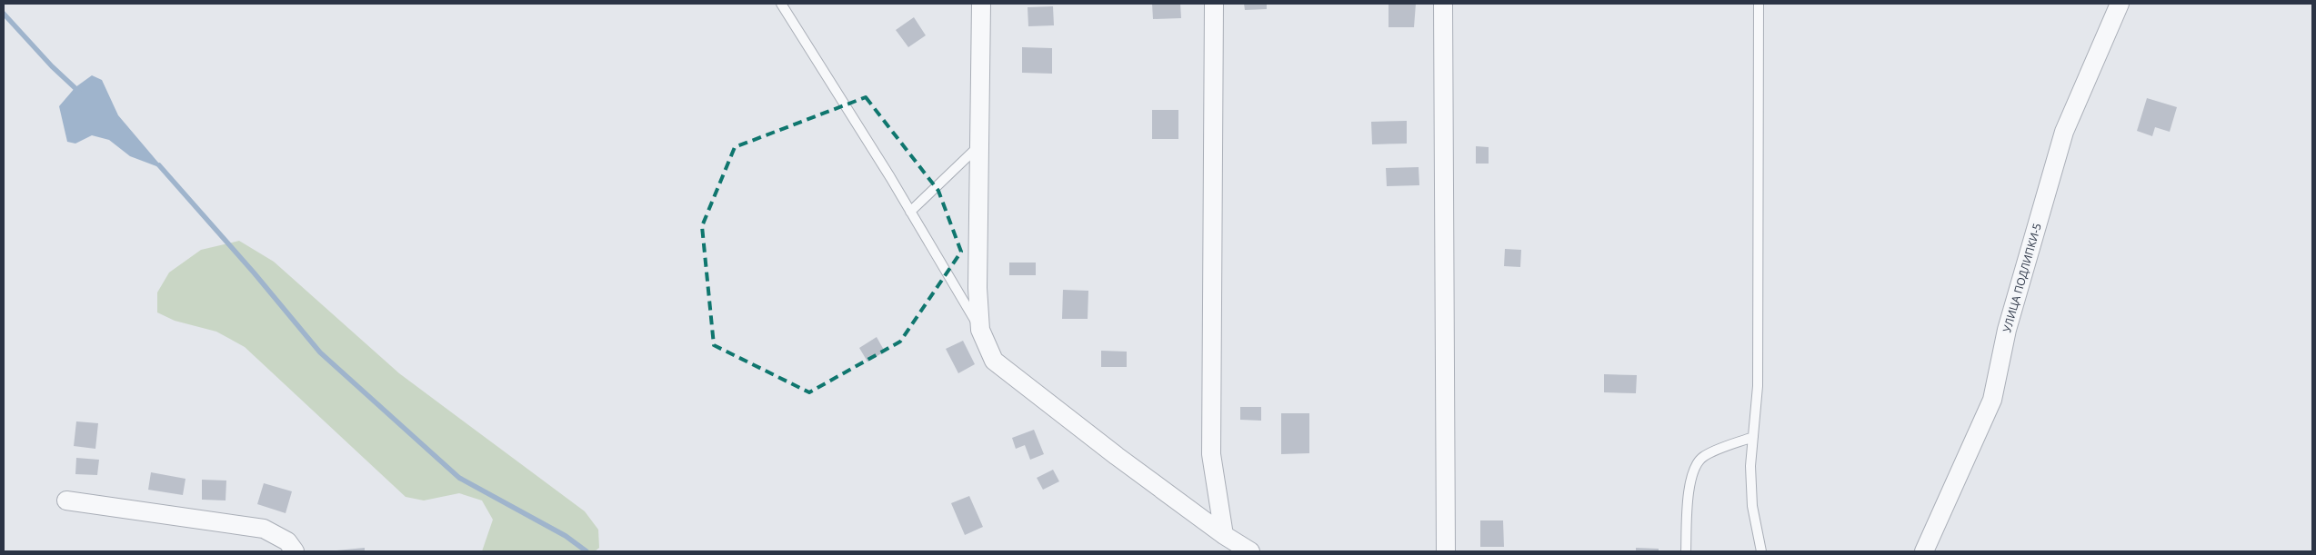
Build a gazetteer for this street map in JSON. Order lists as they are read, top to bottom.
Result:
{
  "streets": {
    "street": ["УЛИЦА ПОДЛИПКИ-5"]
  }
}
